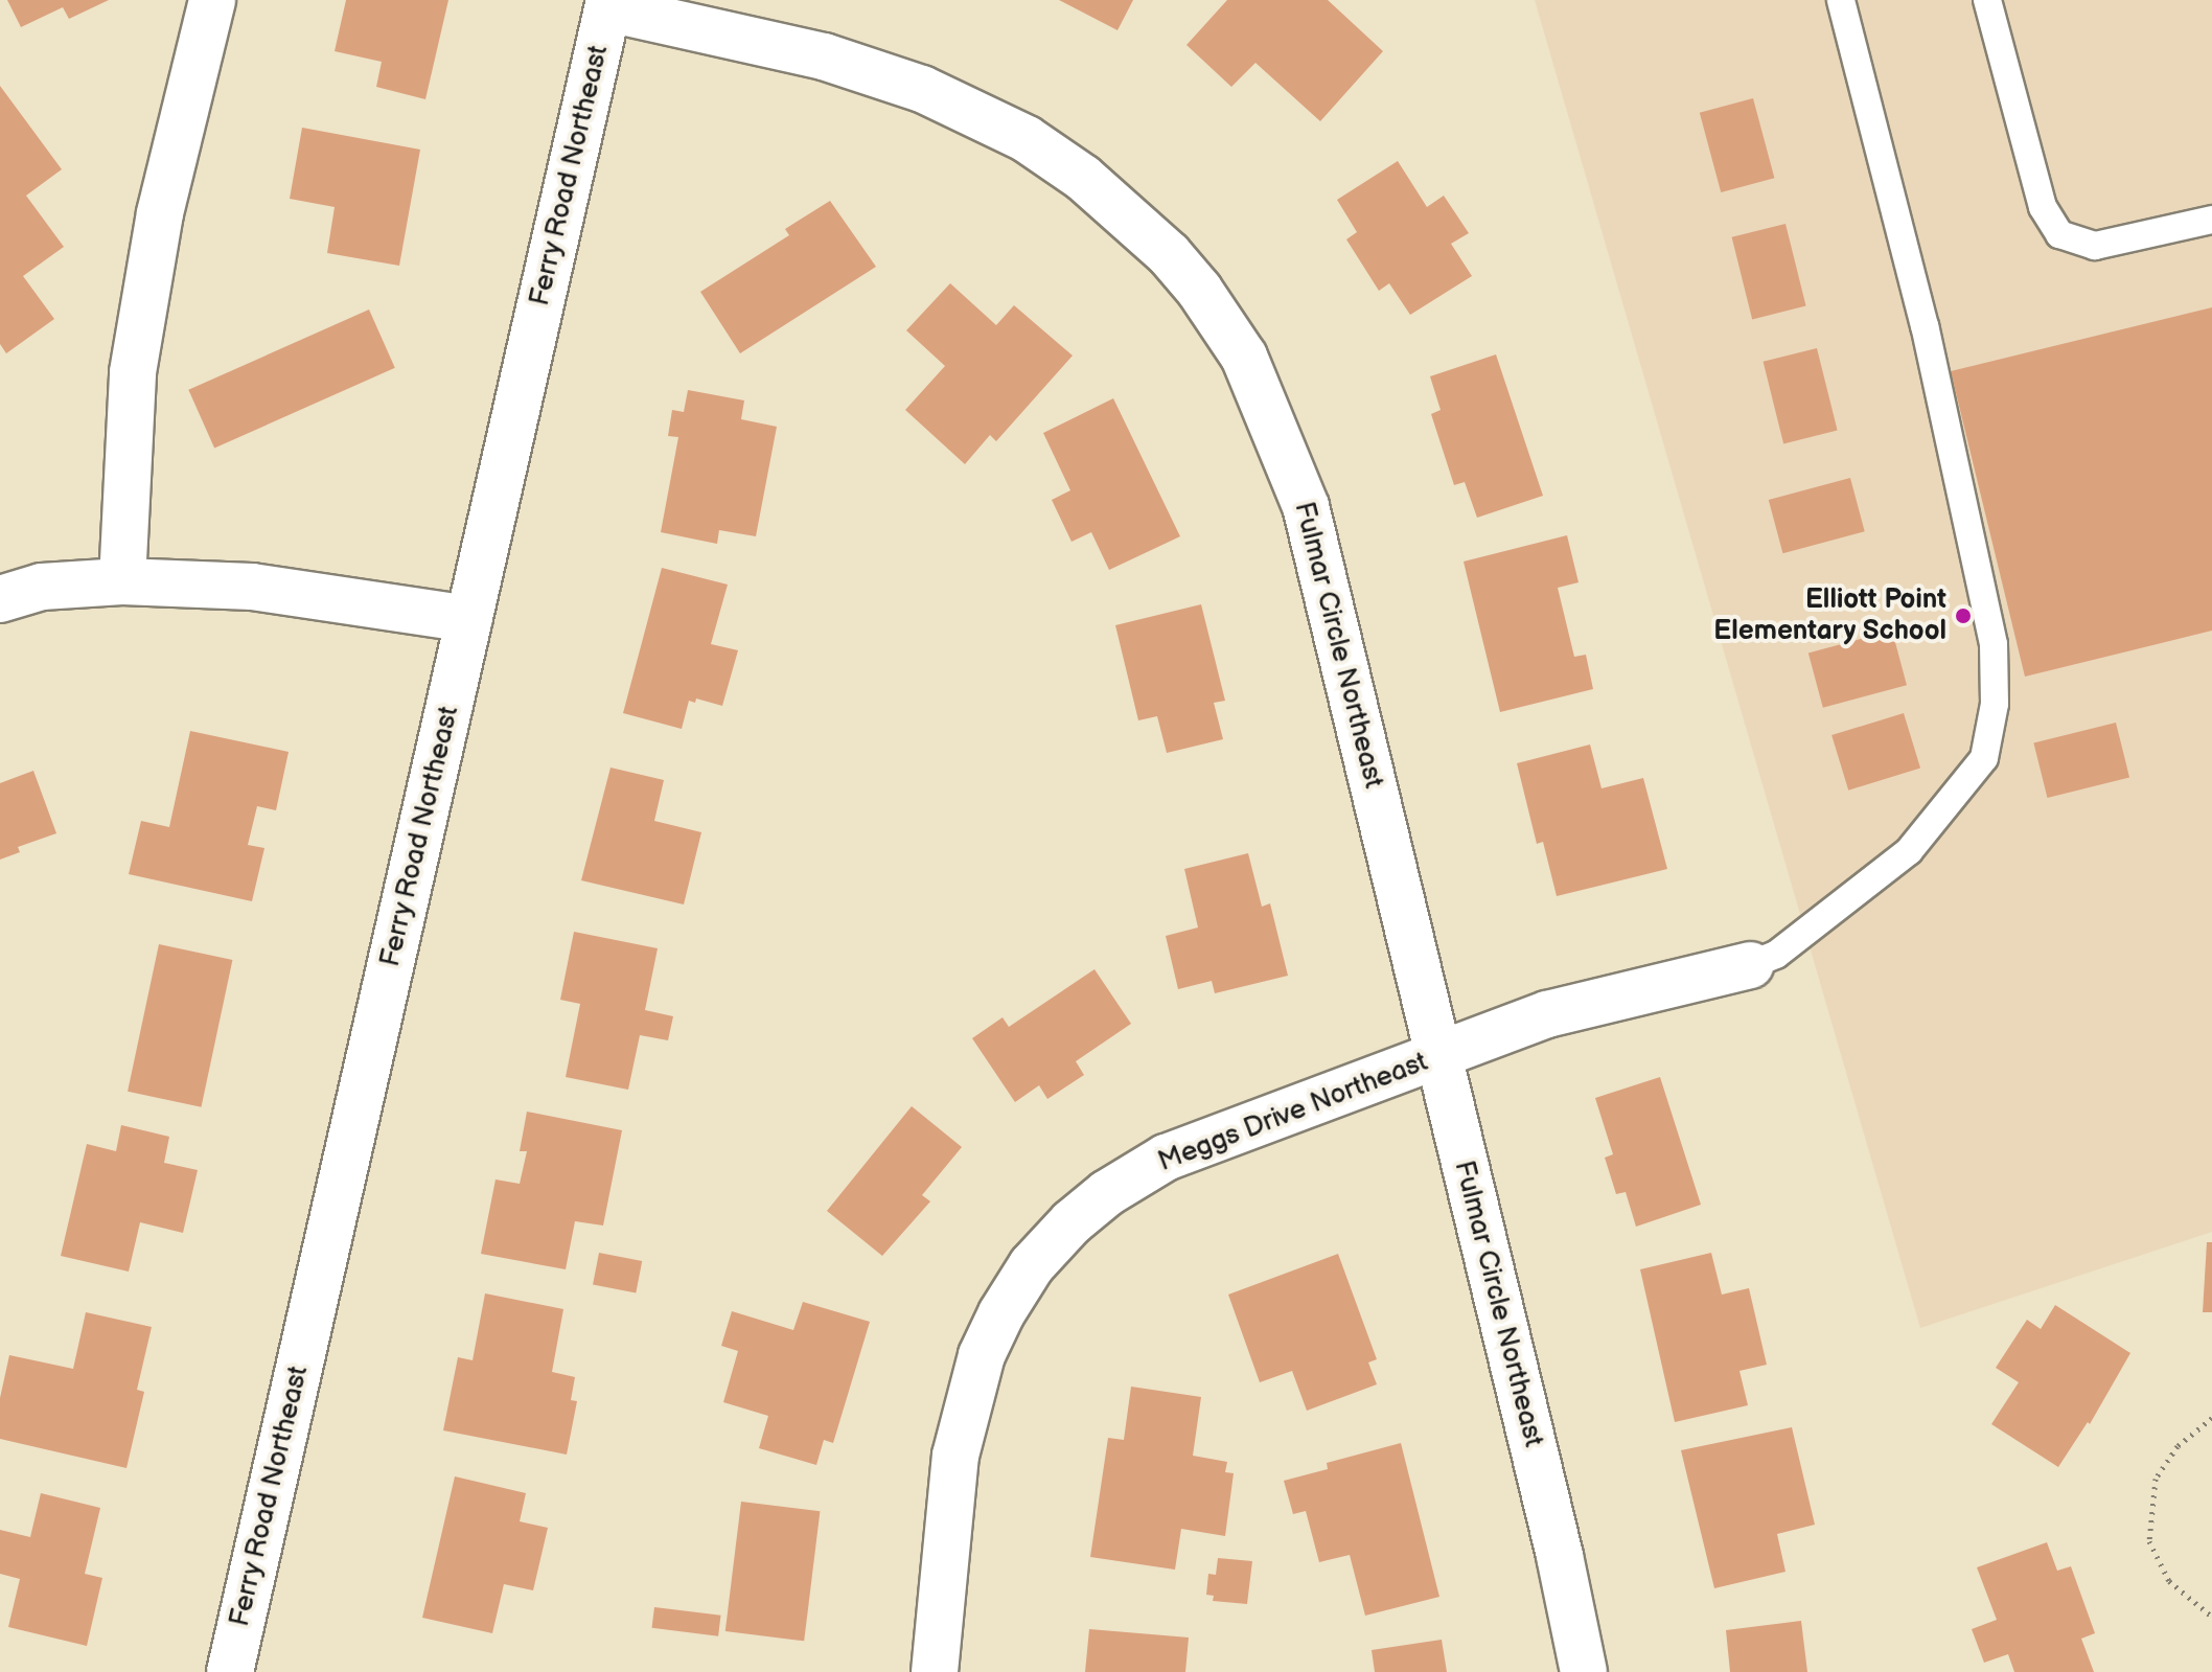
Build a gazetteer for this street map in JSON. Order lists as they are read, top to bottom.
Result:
{
  "streets": {
    "street": ["Ferry Road Northeast", "Fulmar Circle Northeast", "Meggs Drive Northeast"]
  },
  "crossings": [
    ["Ferry Road Northeast", "Fulmar Circle Northeast"],
    ["Fulmar Circle Northeast", "Meggs Drive Northeast"]
  ],
  "places": ["Elliott Point Elementary School"]
}
